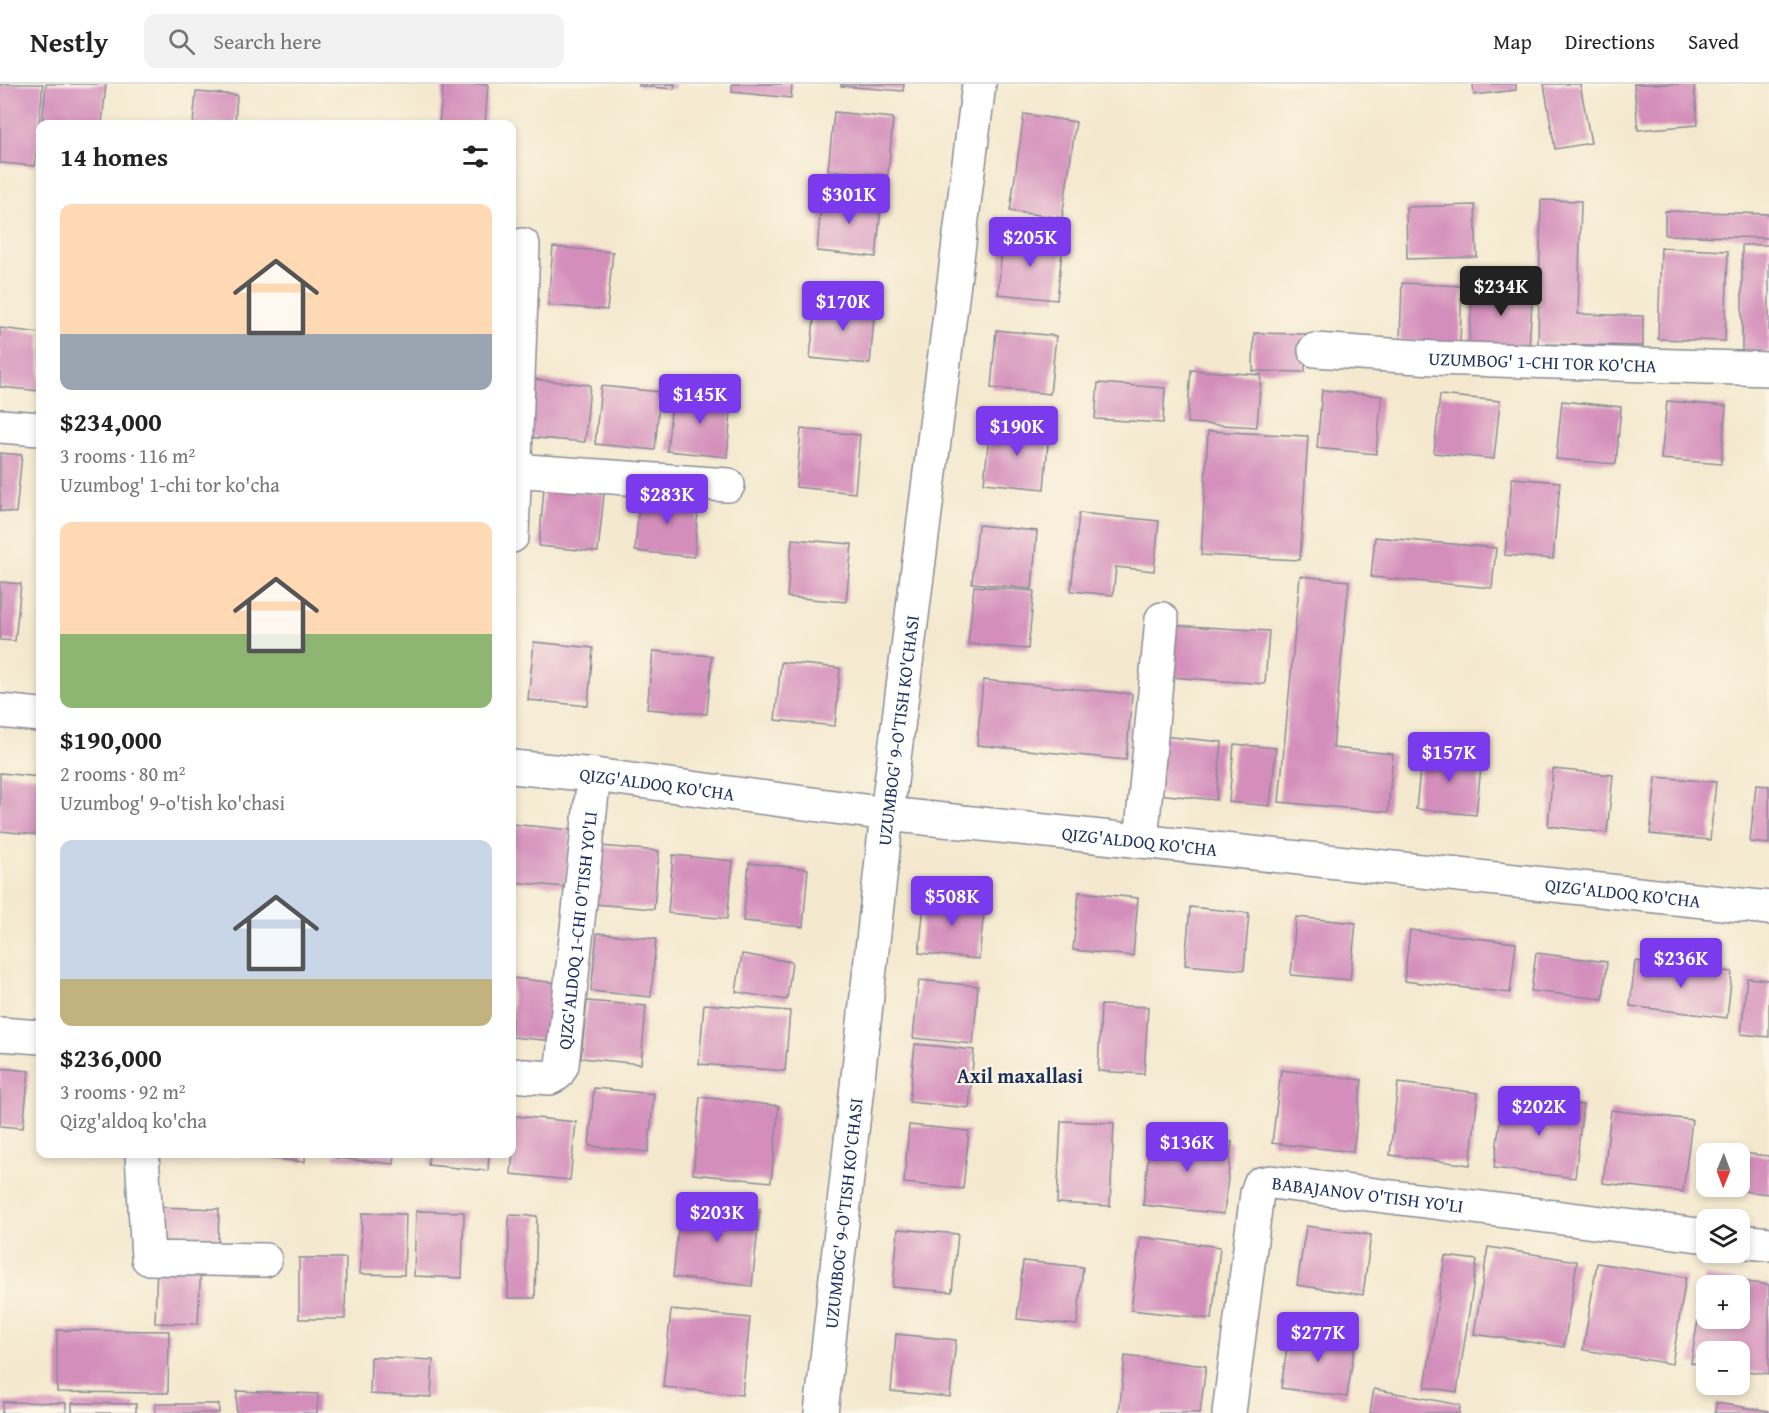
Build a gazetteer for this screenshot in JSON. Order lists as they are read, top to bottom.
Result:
{
  "streets": {
    "street": [
      "UZUMBOG' 1-CHI TOR KO'CHA",
      "UZUMBOG' 9-O'TISH KO'CHASI",
      "QIZG'ALDOQ KO'CHA",
      "QIZG'ALDOQ 1-CHI O'TISH YO'LI",
      "BABAJANOV O'TISH YO'LI"
    ]
  },
  "crossings": [
    ["UZUMBOG' 9-O'TISH KO'CHASI", "QIZG'ALDOQ KO'CHA"],
    ["QIZG'ALDOQ KO'CHA", "QIZG'ALDOQ 1-CHI O'TISH YO'LI"]
  ],
  "districts": ["Axil maxallasi"],
  "north": "bottom",
  "page": {
    "header": "Nestly",
    "search": "Search here",
    "nav": ["Map", "Directions", "Saved"],
    "heading": "14 homes",
    "price": [
      "$301K",
      "$205K",
      "$234K",
      "$170K",
      "$145K",
      "$190K",
      "$283K",
      "$157K",
      "$508K",
      "$236K",
      "$202K",
      "$136K",
      "$203K",
      "$277K"
    ],
    "list": [
      {
        "name": "$234,000",
        "note": "3 rooms · 116 m² · Uzumbog' 1-chi tor ko'cha"
      },
      {
        "name": "$190,000",
        "note": "2 rooms · 80 m² · Uzumbog' 9-o'tish ko'chasi"
      },
      {
        "name": "$236,000",
        "note": "3 rooms · 92 m² · Qizg'aldoq ko'cha"
      }
    ],
    "map_buttons": ["+", "−"]
  }
}
